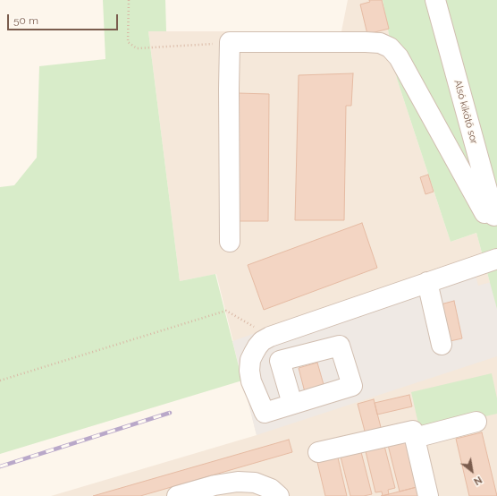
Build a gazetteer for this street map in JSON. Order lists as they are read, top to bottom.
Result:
{
  "streets": {
    "street": ["Alsó kikötő sor"]
  },
  "scale_bar": "50 m",
  "north": "bottom right"
}
